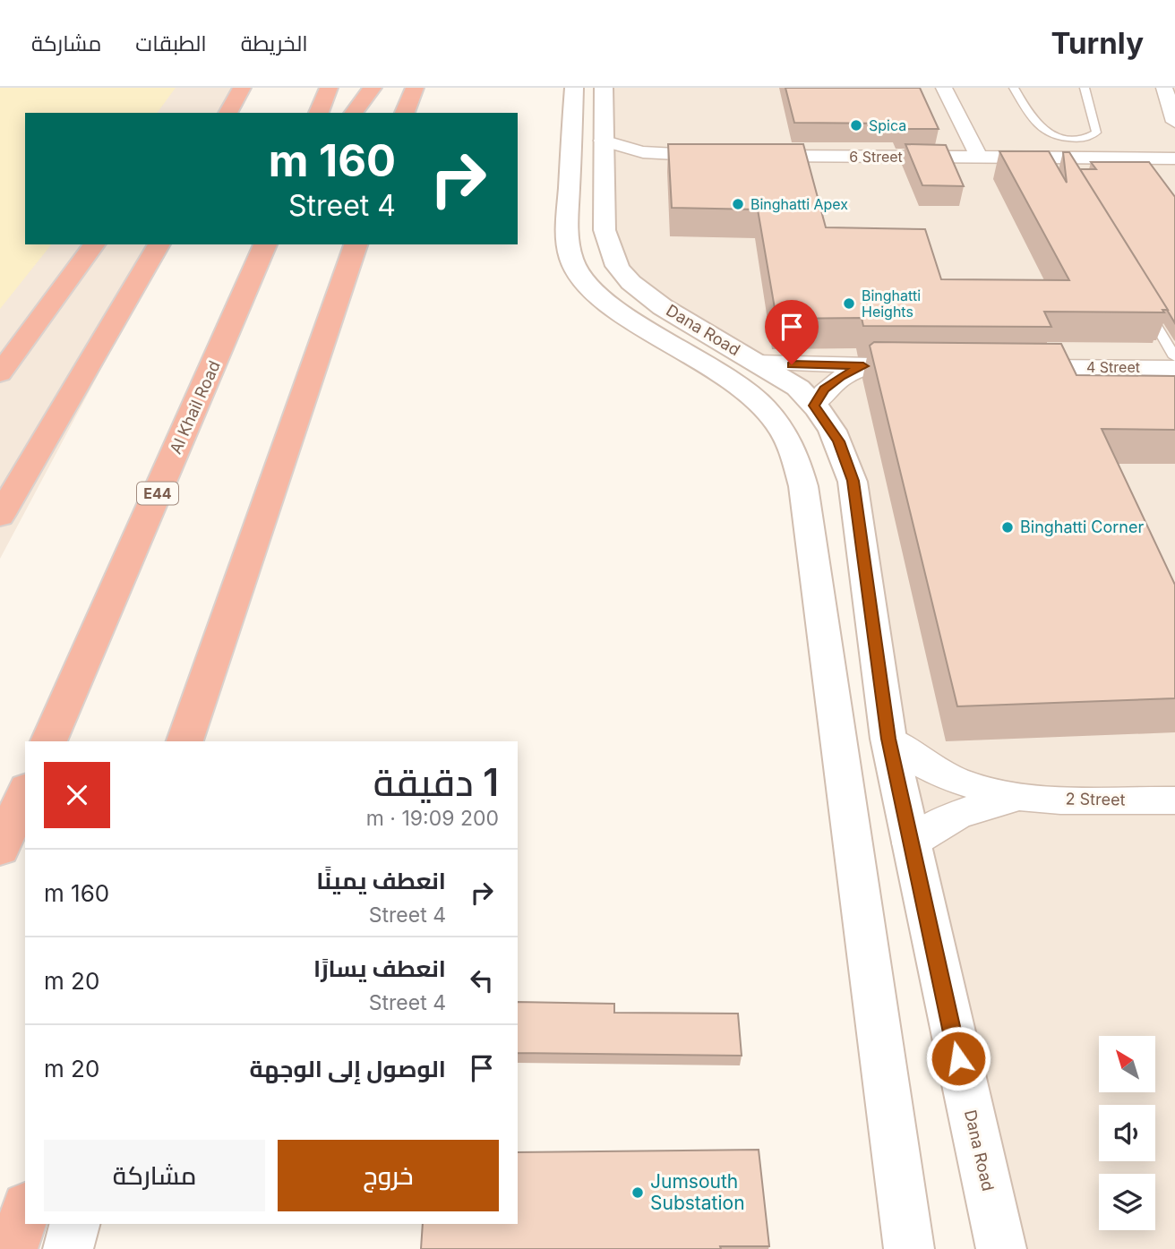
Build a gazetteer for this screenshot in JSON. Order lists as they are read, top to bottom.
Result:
{
  "streets": {
    "highway": ["Al Khail Road", "E44"],
    "street": [
      "6 Street",
      "Dana Road",
      "4 Street",
      "2 Street"
    ]
  },
  "crossings": [
    ["Dana Road", "2 Street"]
  ],
  "places": [
    "Spica",
    "Binghatti Apex",
    "Binghatti Heights",
    "Binghatti Corner",
    "Jumsouth Substation"
  ],
  "north": "top left",
  "page": {
    "header": "Turnly",
    "nav": ["الخريطة", "الطبقات", "مشاركة"],
    "turn": ["160 m", "4 Street"],
    "heading": ["1 دقيقة", "200 m · 19:09"],
    "list": [
      {
        "name": "انعطف يمينًا",
        "note": "4 Street",
        "value": "160 m"
      },
      {
        "name": "انعطف يسارًا",
        "note": "4 Street",
        "value": "20 m"
      },
      {
        "name": "الوصول إلى الوجهة",
        "value": "20 m"
      }
    ],
    "buttons": ["خروج", "مشاركة"]
  }
}
